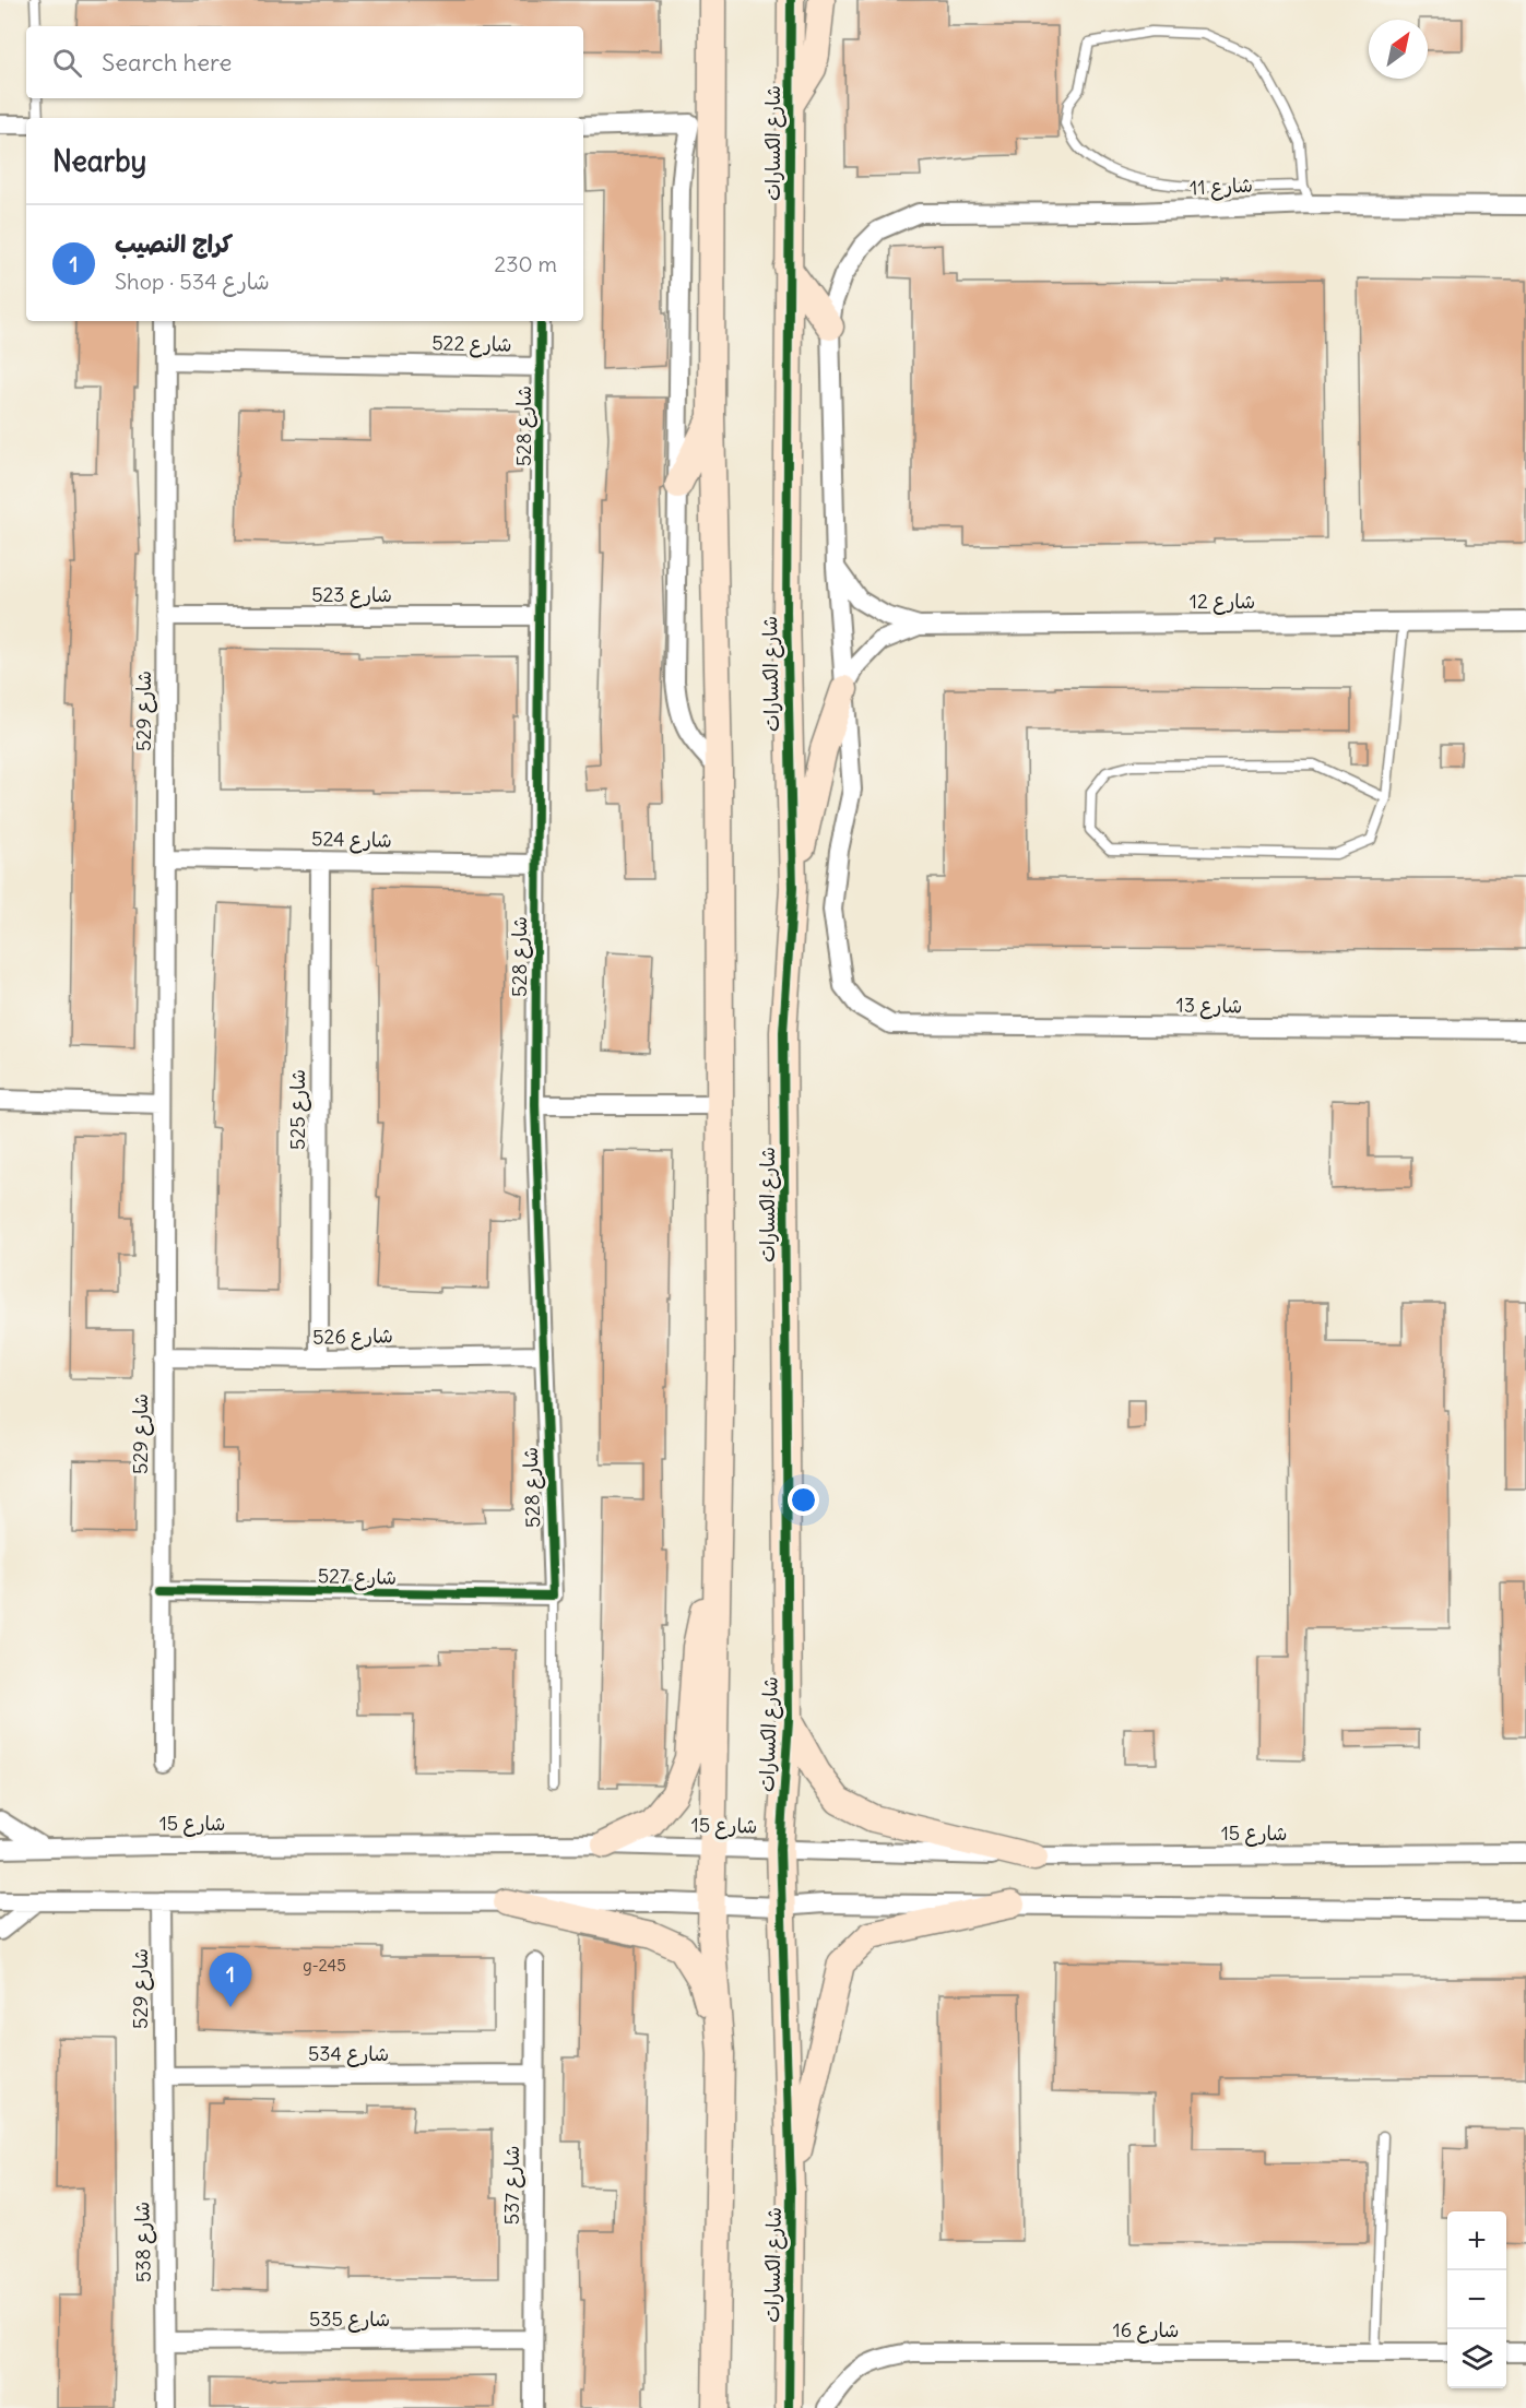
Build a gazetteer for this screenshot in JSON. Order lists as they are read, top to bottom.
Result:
{
  "streets": {
    "street": [
      "شارع الكسارات",
      "شارع 11",
      "شارع 522",
      "شارع 528",
      "شارع 523",
      "شارع 12",
      "شارع 529",
      "شارع 524",
      "شارع 13",
      "شارع 525",
      "شارع 526",
      "شارع 527",
      "شارع 15",
      "شارع 534",
      "شارع 537",
      "شارع 538",
      "شارع 535",
      "شارع 16"
    ]
  },
  "crossings": [
    ["شارع الكسارات", "شارع 15"],
    ["شارع 522", "شارع 528"],
    ["شارع 522", "شارع 529"],
    ["شارع 528", "شارع 523"],
    ["شارع 528", "شارع 524"],
    ["شارع 528", "شارع 526"],
    ["شارع 528", "شارع 527"],
    ["شارع 523", "شارع 529"],
    ["شارع 12", "شارع 13"],
    ["شارع 529", "شارع 524"],
    ["شارع 529", "شارع 526"],
    ["شارع 529", "شارع 527"],
    ["شارع 529", "شارع 534"],
    ["شارع 529", "شارع 538"],
    ["شارع 524", "شارع 525"],
    ["شارع 525", "شارع 526"],
    ["شارع 534", "شارع 537"],
    ["شارع 534", "شارع 538"],
    ["شارع 537", "شارع 535"],
    ["شارع 538", "شارع 535"]
  ],
  "house_numbers": ["g-245"],
  "north": "top right",
  "page": {
    "search": "Search here",
    "heading": "Nearby",
    "list": [
      {
        "mark": "1",
        "name": "كراج النصيب",
        "note": "Shop · شارع 534",
        "value": "230 m"
      }
    ],
    "pins": "1",
    "map_buttons": ["+", "−"]
  }
}
